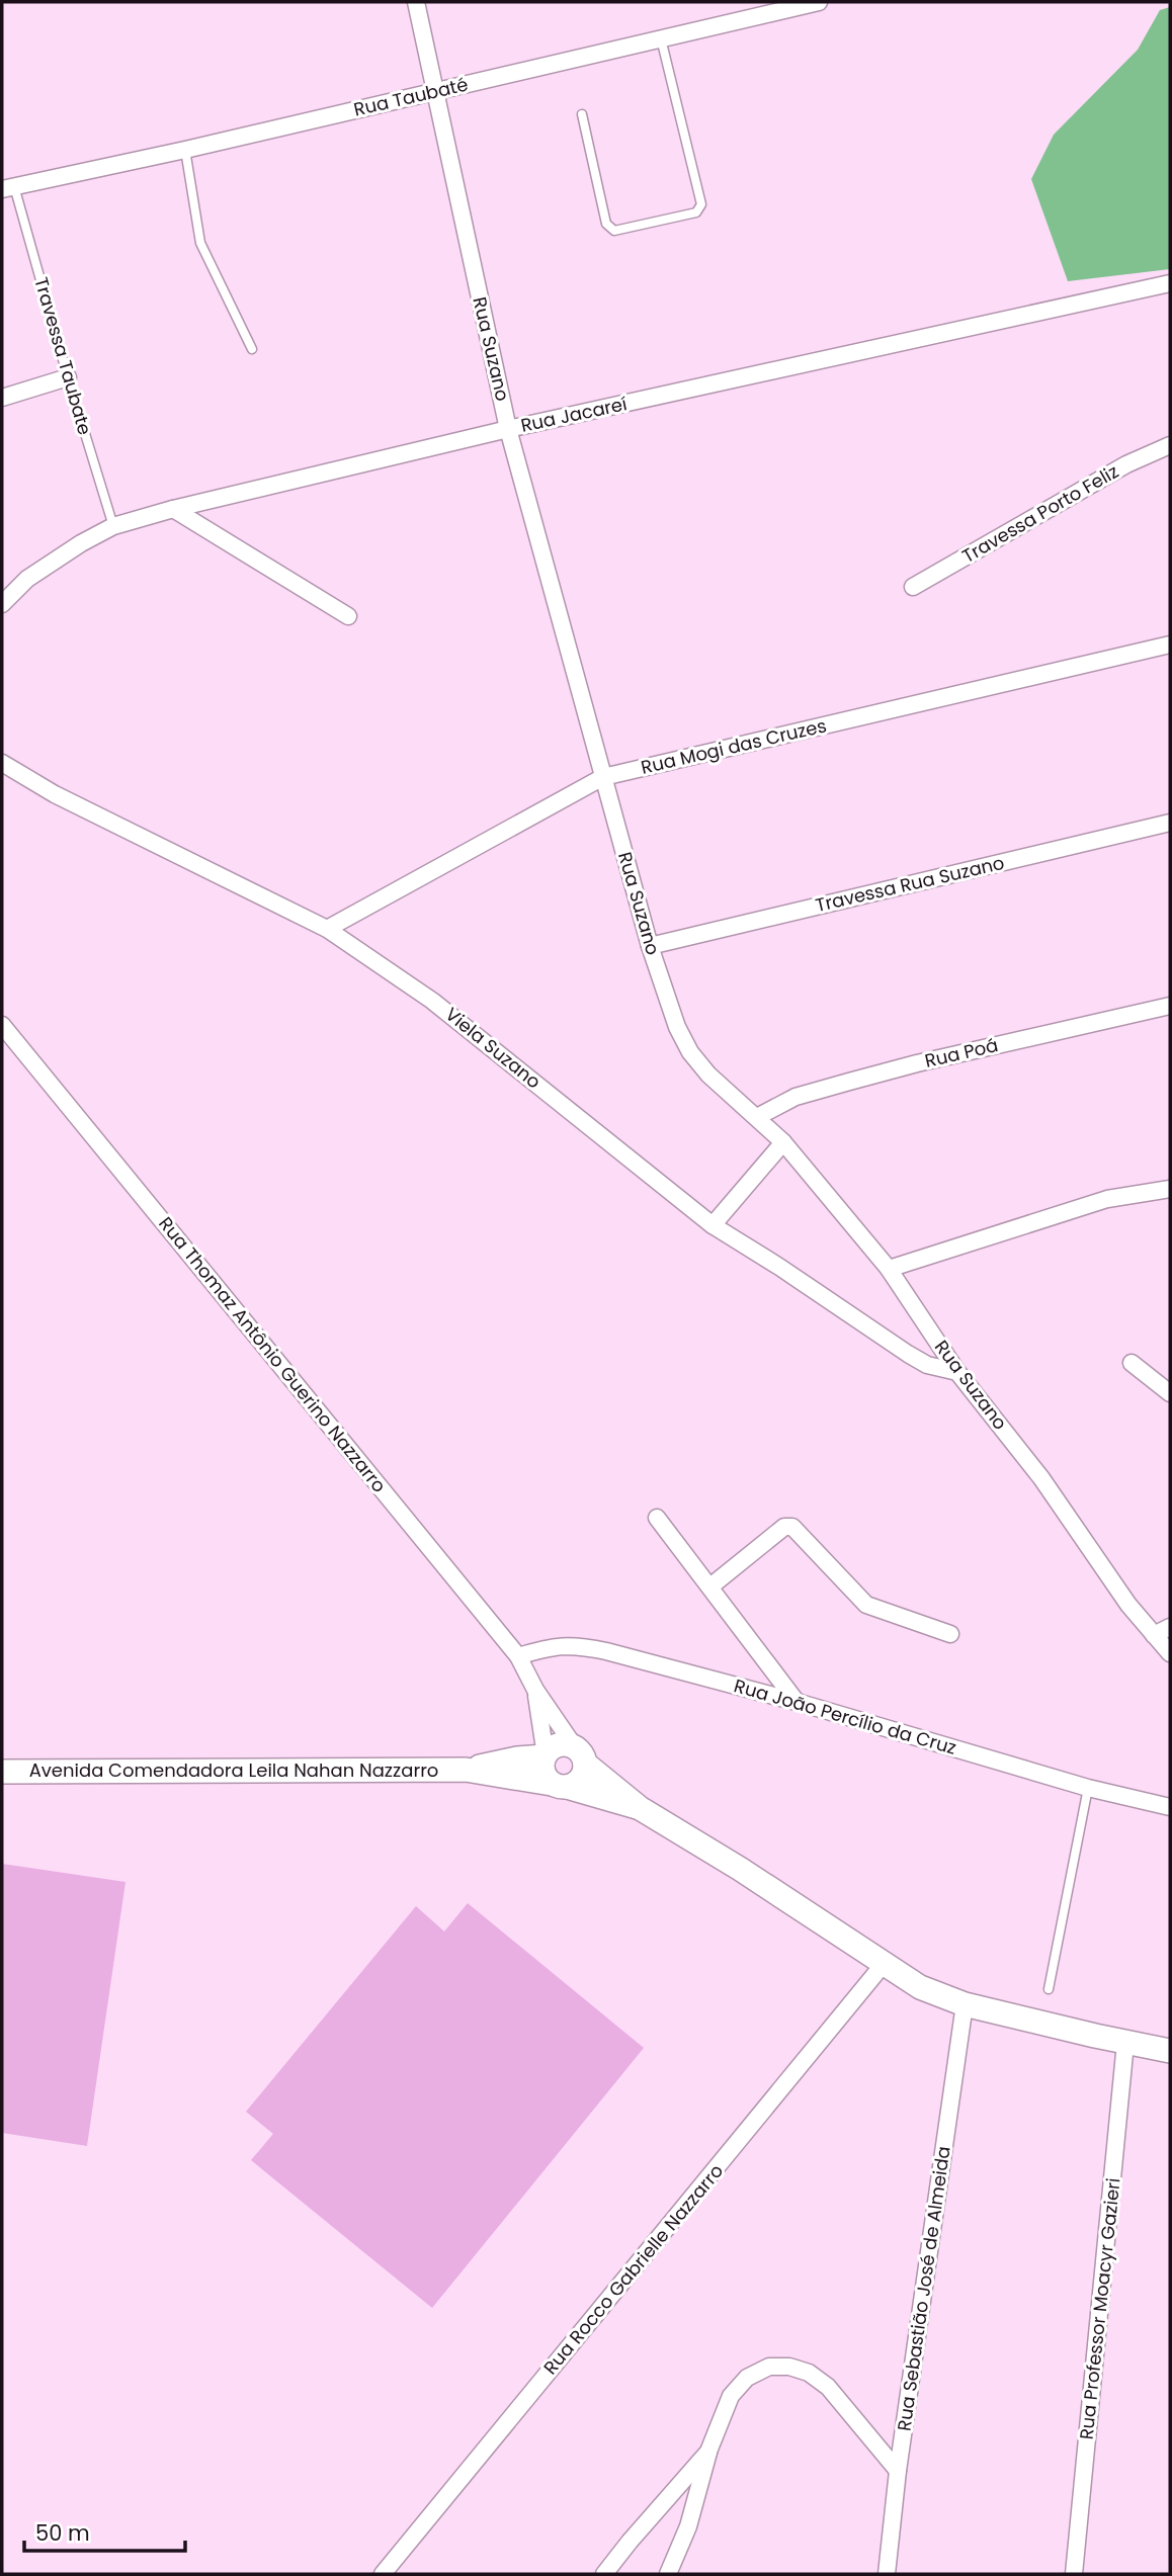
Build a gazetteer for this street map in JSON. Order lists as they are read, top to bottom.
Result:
{
  "streets": {
    "main road": ["Avenida Comendadora Leila Nahan Nazzarro"],
    "street": [
      "Rua Taubaté",
      "Rua Suzano",
      "Rua Jacareí",
      "Travessa Porto Feliz",
      "Rua Mogi das Cruzes",
      "Travessa Rua Suzano",
      "Viela Suzano",
      "Rua Poá",
      "Rua Thomaz Antônio Guerino Nazzarro",
      "Rua João Percílio da Cruz",
      "Rua Rocco Gabrielle Nazzarro",
      "Rua Sebastião José de Almeida",
      "Rua Professor Moacyr Gazieri"
    ],
    "lane": ["Travessa Taubate"]
  },
  "crossings": [
    ["Rua Taubaté", "Rua Suzano"],
    ["Rua Taubaté", "Travessa Taubate"],
    ["Rua Suzano", "Rua Jacareí"],
    ["Rua Suzano", "Rua Mogi das Cruzes"],
    ["Rua Suzano", "Travessa Rua Suzano"],
    ["Rua Suzano", "Viela Suzano"],
    ["Rua Suzano", "Rua Poá"],
    ["Travessa Taubate", "Rua Jacareí"],
    ["Rua Mogi das Cruzes", "Viela Suzano"],
    ["Rua Thomaz Antônio Guerino Nazzarro", "Rua João Percílio da Cruz"],
    ["Rua Thomaz Antônio Guerino Nazzarro", "Avenida Comendadora Leila Nahan Nazzarro"],
    ["Avenida Comendadora Leila Nahan Nazzarro", "Rua Rocco Gabrielle Nazzarro"],
    ["Avenida Comendadora Leila Nahan Nazzarro", "Rua Sebastião José de Almeida"],
    ["Avenida Comendadora Leila Nahan Nazzarro", "Rua Professor Moacyr Gazieri"]
  ],
  "scale_bar": "50 m"
}
